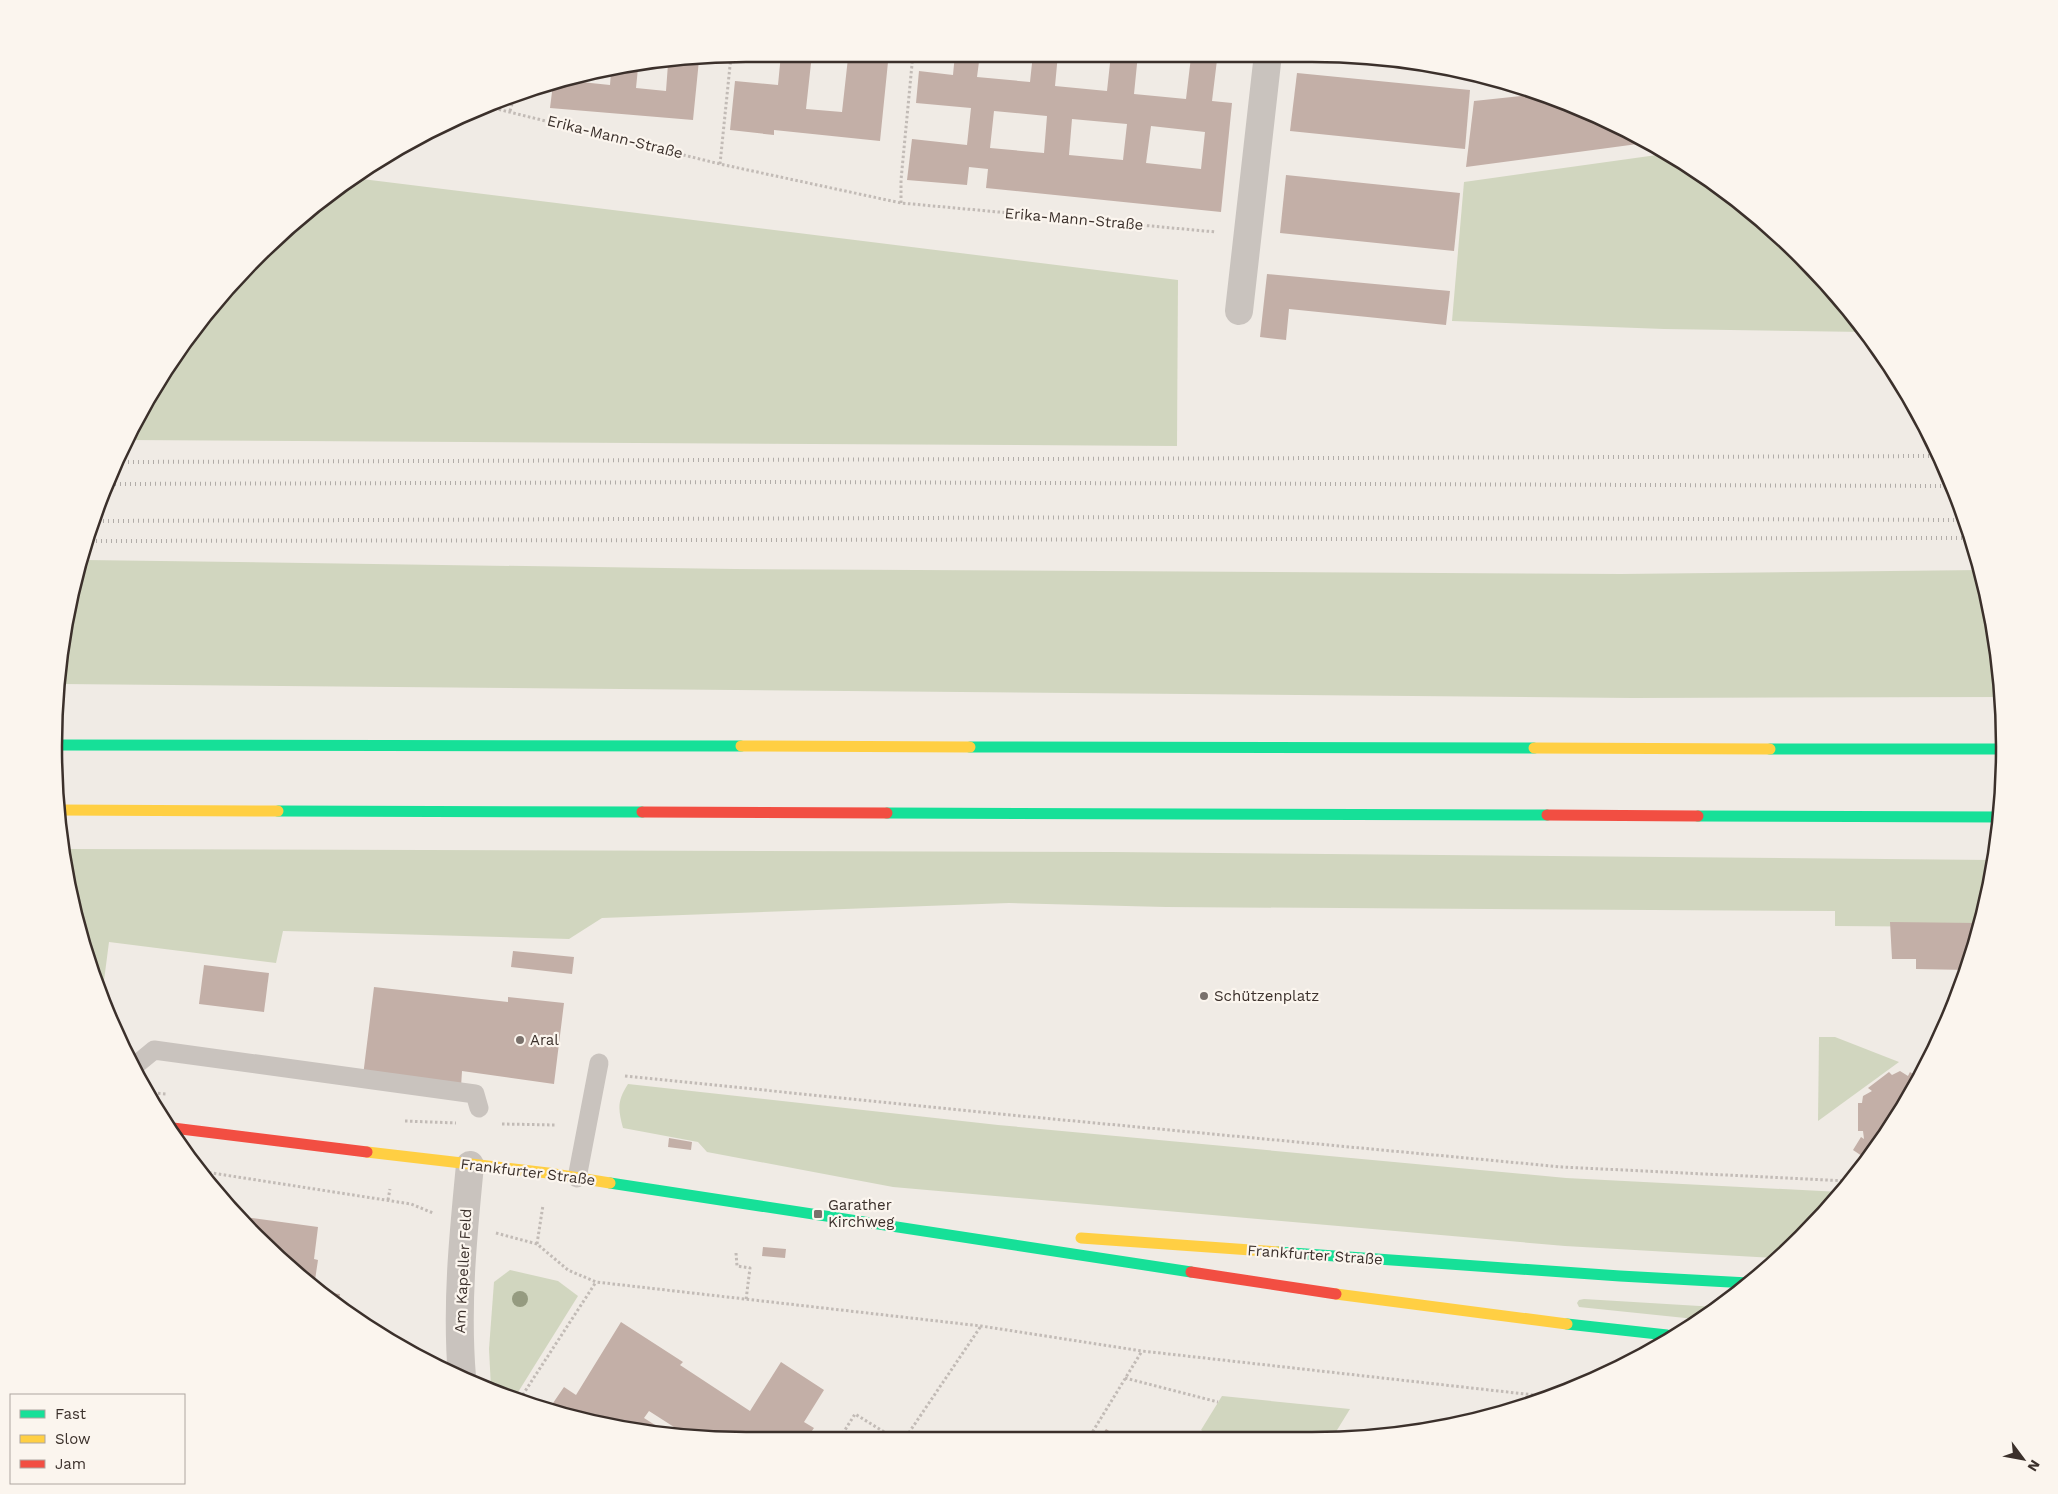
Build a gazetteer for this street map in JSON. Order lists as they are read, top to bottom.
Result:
{
  "streets": {
    "main road": ["Frankfurter Straße"],
    "street": ["Am Kapeller Feld"],
    "path": ["Erika-Mann-Straße"]
  },
  "crossings": [
    ["Frankfurter Straße", "Am Kapeller Feld"]
  ],
  "places": {
    "other": ["Schützenplatz", "Aral"],
    "transit": ["Garather Kirchweg"]
  },
  "legend": ["Fast", "Slow", "Jam"],
  "north": "bottom right"
}
